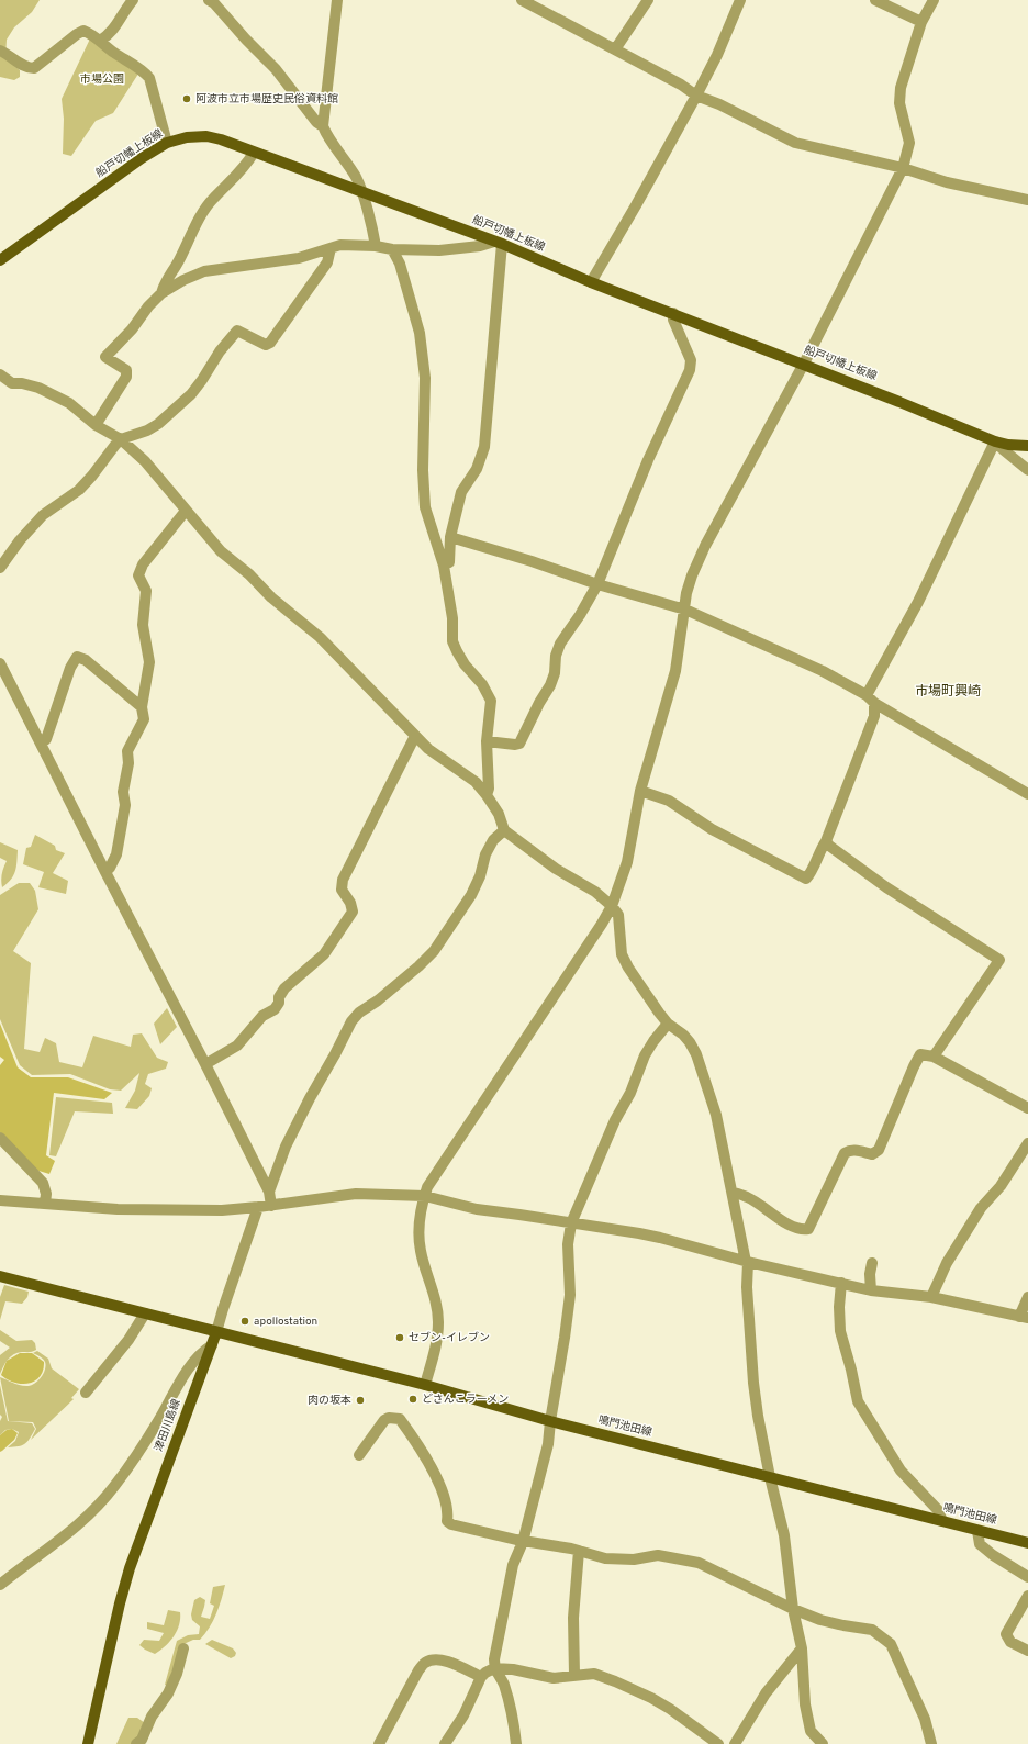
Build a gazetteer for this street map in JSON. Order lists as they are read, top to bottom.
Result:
{
  "streets": {
    "main road": ["船戸切幡上板線", "津田川島線", "鳴門池田線"]
  },
  "crossings": [
    ["津田川島線", "鳴門池田線"]
  ],
  "districts": ["市場町興崎"],
  "parks": ["市場公園"],
  "places": [
    "阿波市立市場歴史民俗資料館",
    "apollostation",
    "セブン-イレブン",
    "どさんこラーメン",
    "肉の坂本"
  ]
}
